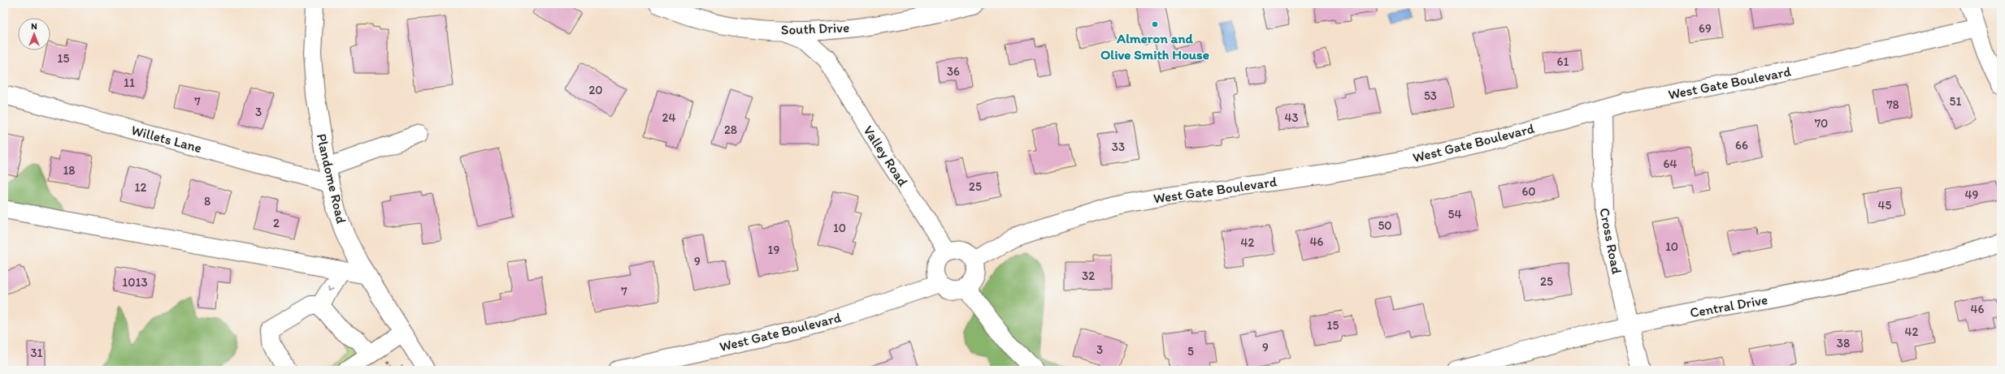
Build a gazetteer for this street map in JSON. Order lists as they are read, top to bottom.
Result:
{
  "streets": {
    "street": [
      "South Drive",
      "West Gate Boulevard",
      "Willets Lane",
      "Valley Road",
      "Plandome Road",
      "Cross Road",
      "Central Drive"
    ]
  },
  "crossings": [
    ["South Drive", "Valley Road"],
    ["West Gate Boulevard", "Valley Road"],
    ["West Gate Boulevard", "Cross Road"],
    ["Willets Lane", "Plandome Road"],
    ["Cross Road", "Central Drive"]
  ],
  "places": ["Almeron and Olive Smith House"],
  "house_numbers": [
    "69",
    "15",
    "61",
    "36",
    "11",
    "20",
    "53",
    "7",
    "51",
    "78",
    "3",
    "24",
    "43",
    "70",
    "28",
    "66",
    "33",
    "64",
    "18",
    "25",
    "12",
    "60",
    "49",
    "8",
    "45",
    "54",
    "2",
    "50",
    "10",
    "46",
    "42",
    "10",
    "19",
    "9",
    "32",
    "25",
    "1013",
    "7",
    "46",
    "15",
    "42",
    "38",
    "9",
    "3",
    "5",
    "31"
  ],
  "north": "top"
}
